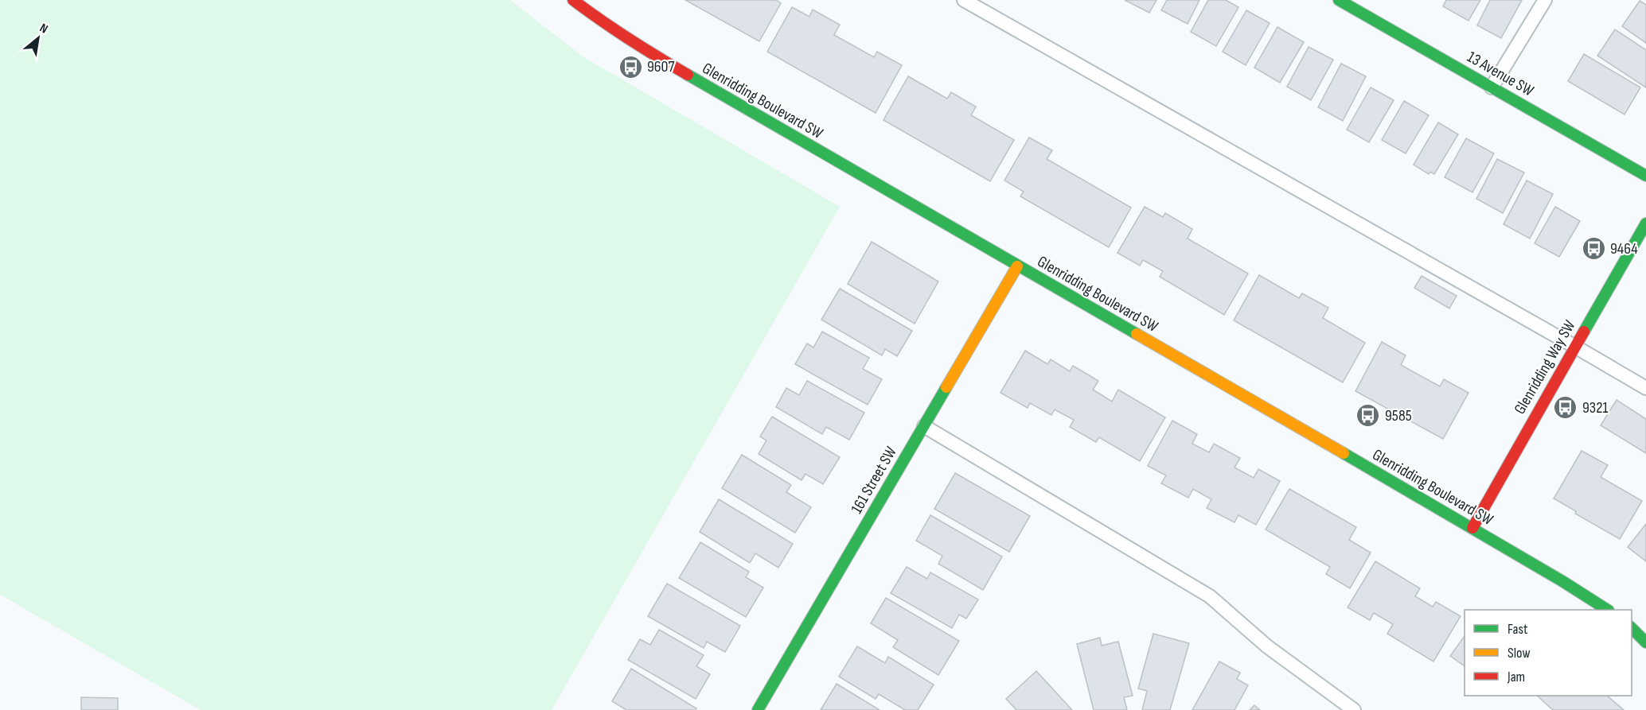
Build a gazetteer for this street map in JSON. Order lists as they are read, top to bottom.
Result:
{
  "streets": {
    "street": [
      "13 Avenue SW",
      "Glenridding Boulevard SW",
      "Glenridding Way SW",
      "161 Street SW"
    ]
  },
  "crossings": [
    ["Glenridding Boulevard SW", "Glenridding Way SW"],
    ["Glenridding Boulevard SW", "161 Street SW"]
  ],
  "places": {
    "bus stop": [
      "9607",
      "9464",
      "9321",
      "9585"
    ]
  },
  "legend": ["Fast", "Slow", "Jam"],
  "north": "top right"
}
